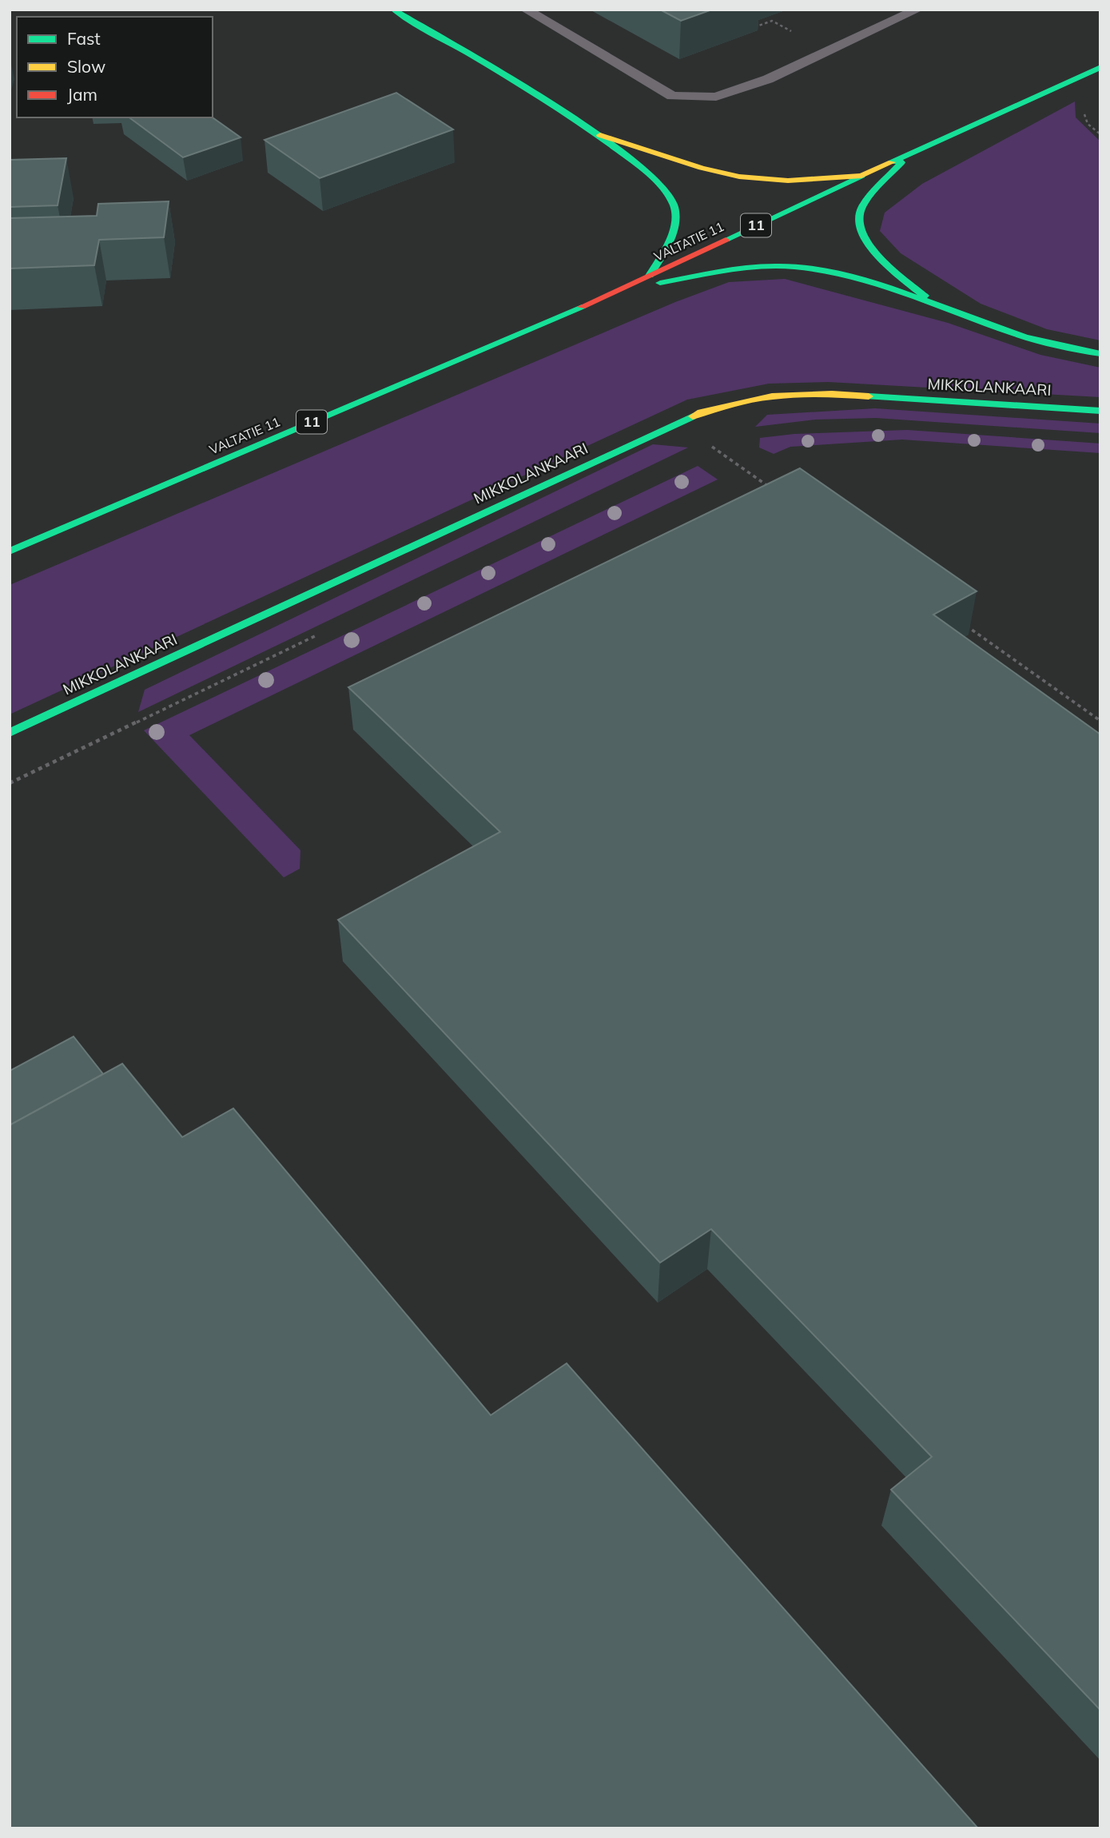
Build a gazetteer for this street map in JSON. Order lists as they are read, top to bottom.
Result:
{
  "streets": {
    "main road": ["11", "VALTATIE 11", "MIKKOLANKAARI"]
  },
  "crossings": [
    ["11", "VALTATIE 11"]
  ],
  "legend": ["Fast", "Slow", "Jam"]
}
